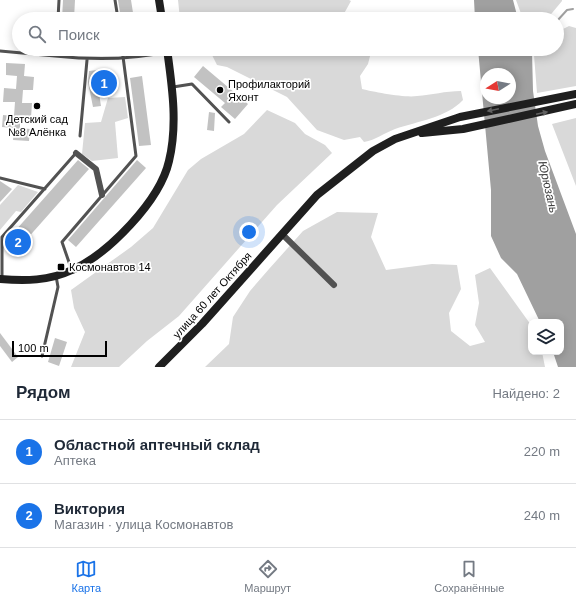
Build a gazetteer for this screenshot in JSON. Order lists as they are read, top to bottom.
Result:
{
  "streets": {
    "main road": ["улица 60 лет Октября"]
  },
  "water": ["Юрюзань"],
  "places": {
    "other": ["Профилакторий Яхонт", "Детский сад №8 Алёнка"],
    "transit": ["Космонавтов 14"]
  },
  "scale_bar": "100 m",
  "north": "left",
  "page": {
    "search": "Поиск",
    "pins": ["1", "2"],
    "scale": "100 m",
    "heading": ["Рядом", "Найдено: 2"],
    "list": [
      {
        "mark": "1",
        "name": "Областной аптечный склад",
        "note": "Аптека",
        "value": "220 m"
      },
      {
        "mark": "2",
        "name": "Виктория",
        "note": "Магазин · улица Космонавтов",
        "value": "240 m"
      }
    ],
    "nav": ["Карта", "Маршрут", "Сохранённые"]
  }
}
